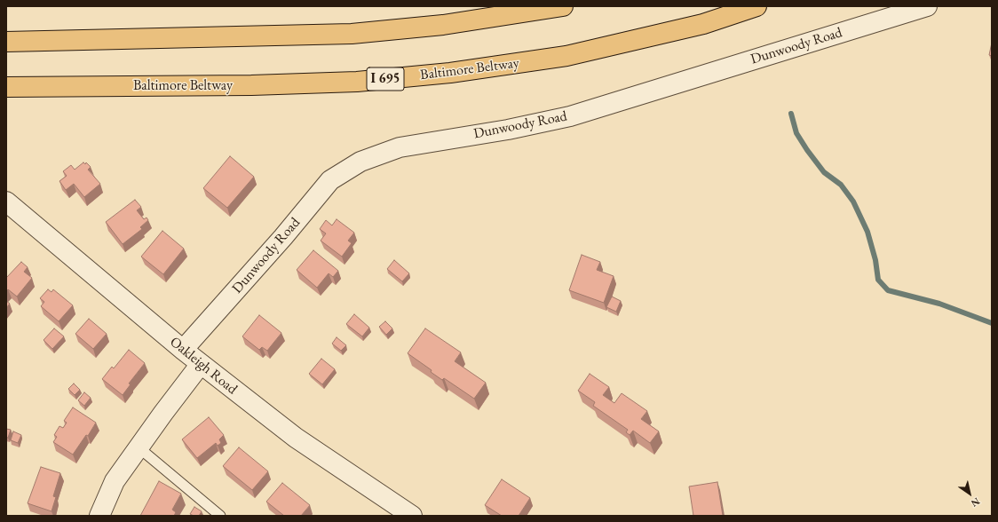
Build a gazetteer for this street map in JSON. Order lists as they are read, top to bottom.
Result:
{
  "streets": {
    "highway": ["Baltimore Beltway", "I 695"],
    "street": ["Dunwoody Road", "Oakleigh Road"]
  },
  "crossings": [
    ["Dunwoody Road", "Oakleigh Road"]
  ],
  "north": "bottom right"
}
